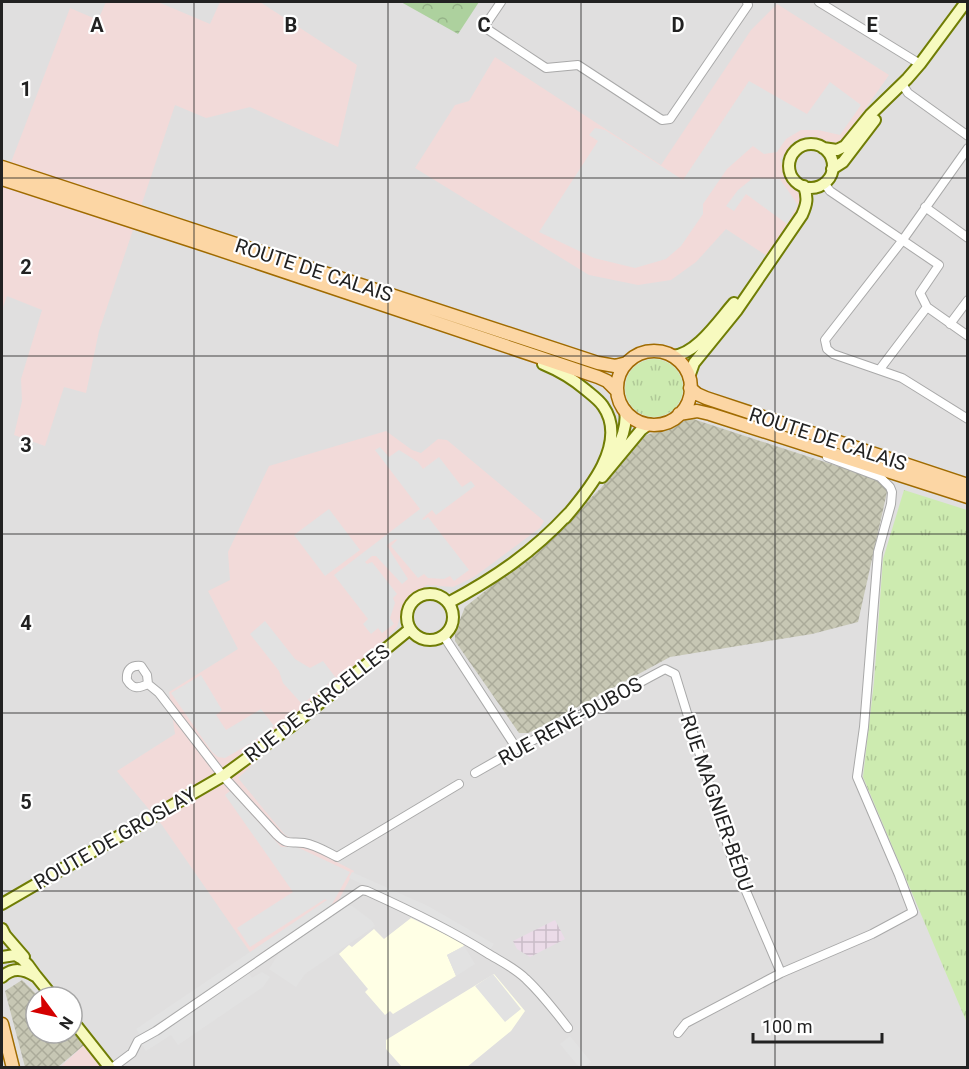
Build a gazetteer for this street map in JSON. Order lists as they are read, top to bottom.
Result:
{
  "streets": {
    "main road": ["ROUTE DE CALAIS", "RUE DE SARCELLES", "ROUTE DE GROSLAY"],
    "street": ["RUE RENÉ-DUBOS", "RUE MAGNIER-BÉDU"]
  },
  "crossings": [
    ["RUE DE SARCELLES", "ROUTE DE GROSLAY"],
    ["RUE RENÉ-DUBOS", "RUE MAGNIER-BÉDU"]
  ],
  "scale_bar": "100 m",
  "north": "bottom right",
  "grid": {
    "columns": [
      "A",
      "B",
      "C",
      "D",
      "E"
    ],
    "rows": [
      "1",
      "2",
      "3",
      "4",
      "5"
    ]
  }
}
